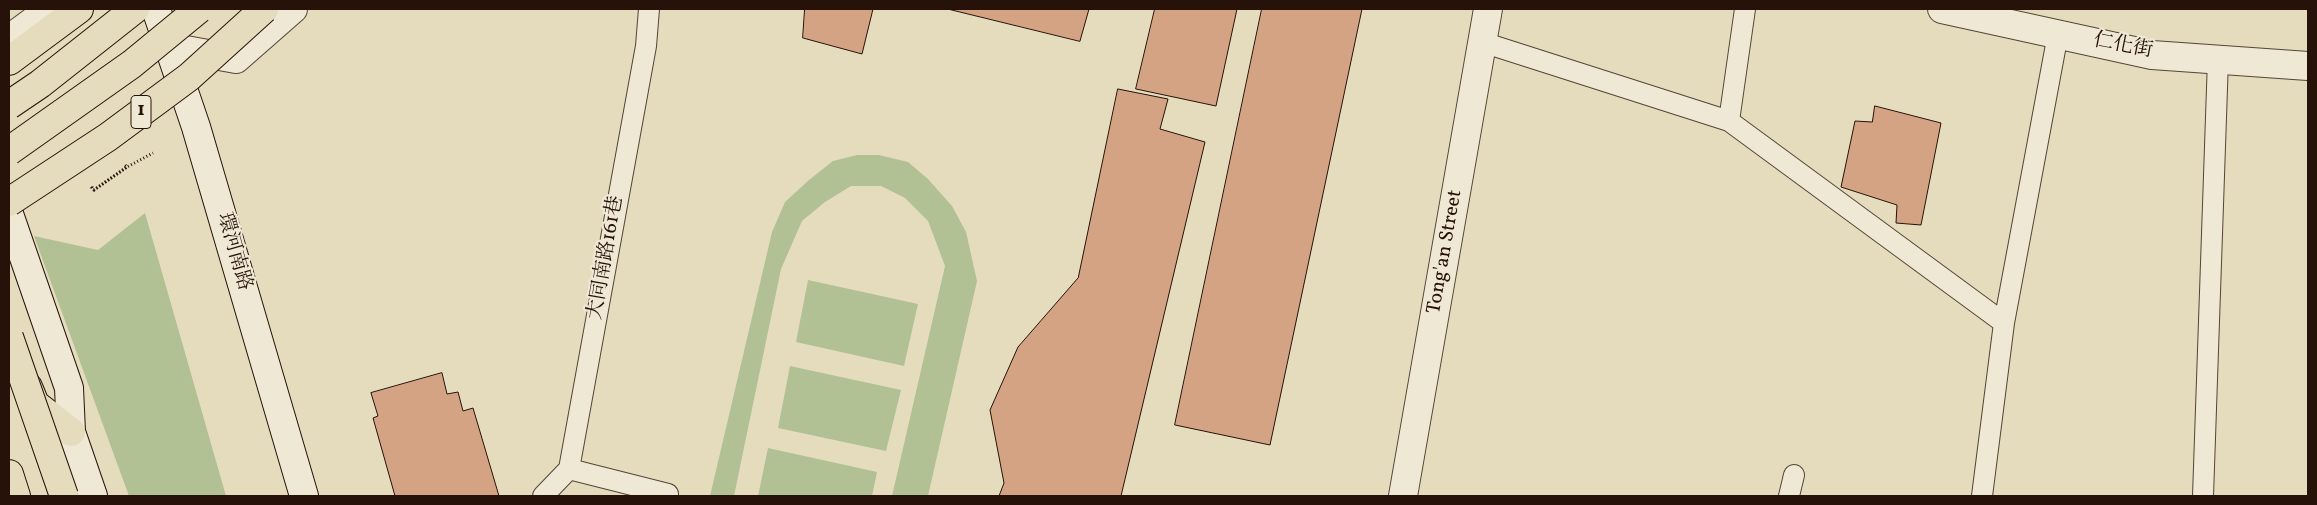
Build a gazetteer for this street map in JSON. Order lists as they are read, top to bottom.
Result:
{
  "streets": {
    "main road": ["1"],
    "street": ["仁化街", "環河南路", "Tong'an Street"],
    "lane": ["大同南路161巷"]
  }
}
